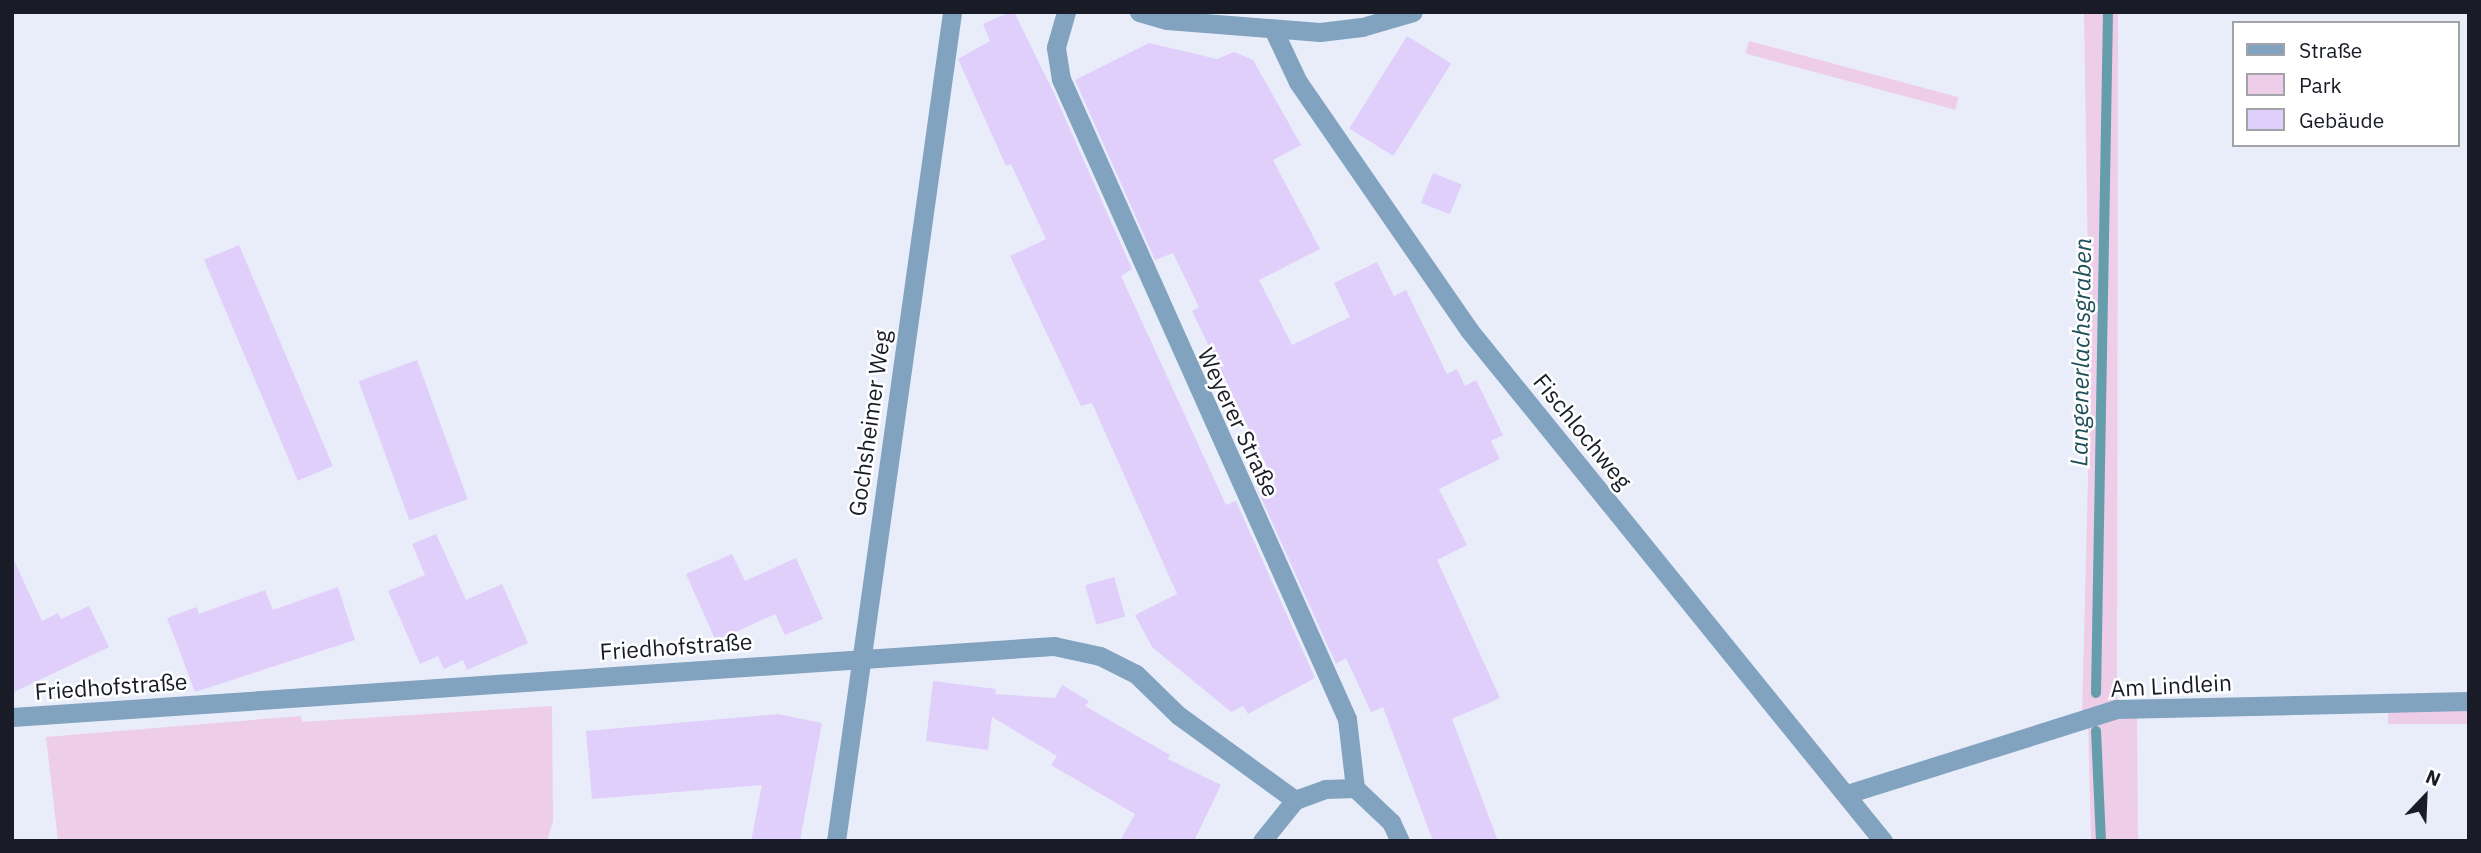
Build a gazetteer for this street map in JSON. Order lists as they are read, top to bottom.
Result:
{
  "streets": {
    "street": [
      "Weyerer Straße",
      "Gochsheimer Weg",
      "Fischlochweg",
      "Friedhofstraße",
      "Am Lindlein"
    ]
  },
  "crossings": [
    ["Gochsheimer Weg", "Friedhofstraße"],
    ["Fischlochweg", "Am Lindlein"]
  ],
  "water": ["Langenerlachsgraben"],
  "legend": ["Straße", "Park", "Gebäude"],
  "north": "top right"
}
